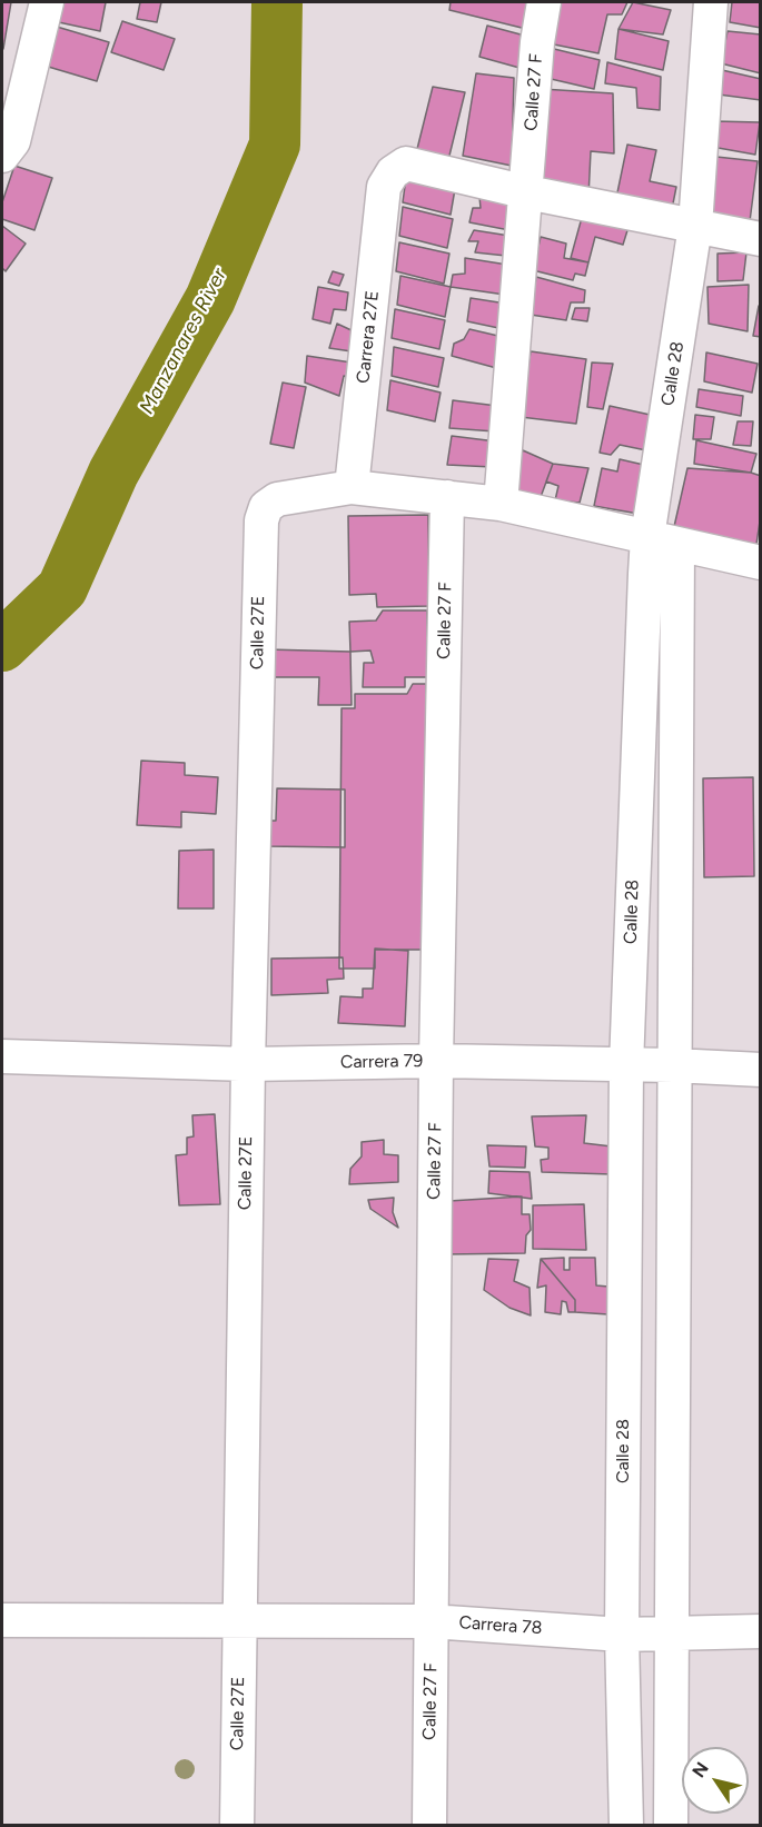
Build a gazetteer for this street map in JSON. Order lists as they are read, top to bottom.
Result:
{
  "streets": {
    "street": [
      "Calle 27 F",
      "Carrera 27E",
      "Calle 28",
      "Calle 27E",
      "Carrera 79",
      "Carrera 78"
    ]
  },
  "crossings": [
    ["Calle 27 F", "Carrera 27E"],
    ["Calle 27 F", "Carrera 79"],
    ["Calle 27 F", "Carrera 78"],
    ["Carrera 27E", "Calle 27E"],
    ["Calle 28", "Carrera 79"],
    ["Calle 28", "Carrera 78"],
    ["Calle 27E", "Carrera 79"],
    ["Calle 27E", "Carrera 78"]
  ],
  "water": ["Manzanares River"],
  "north": "top left"
}
